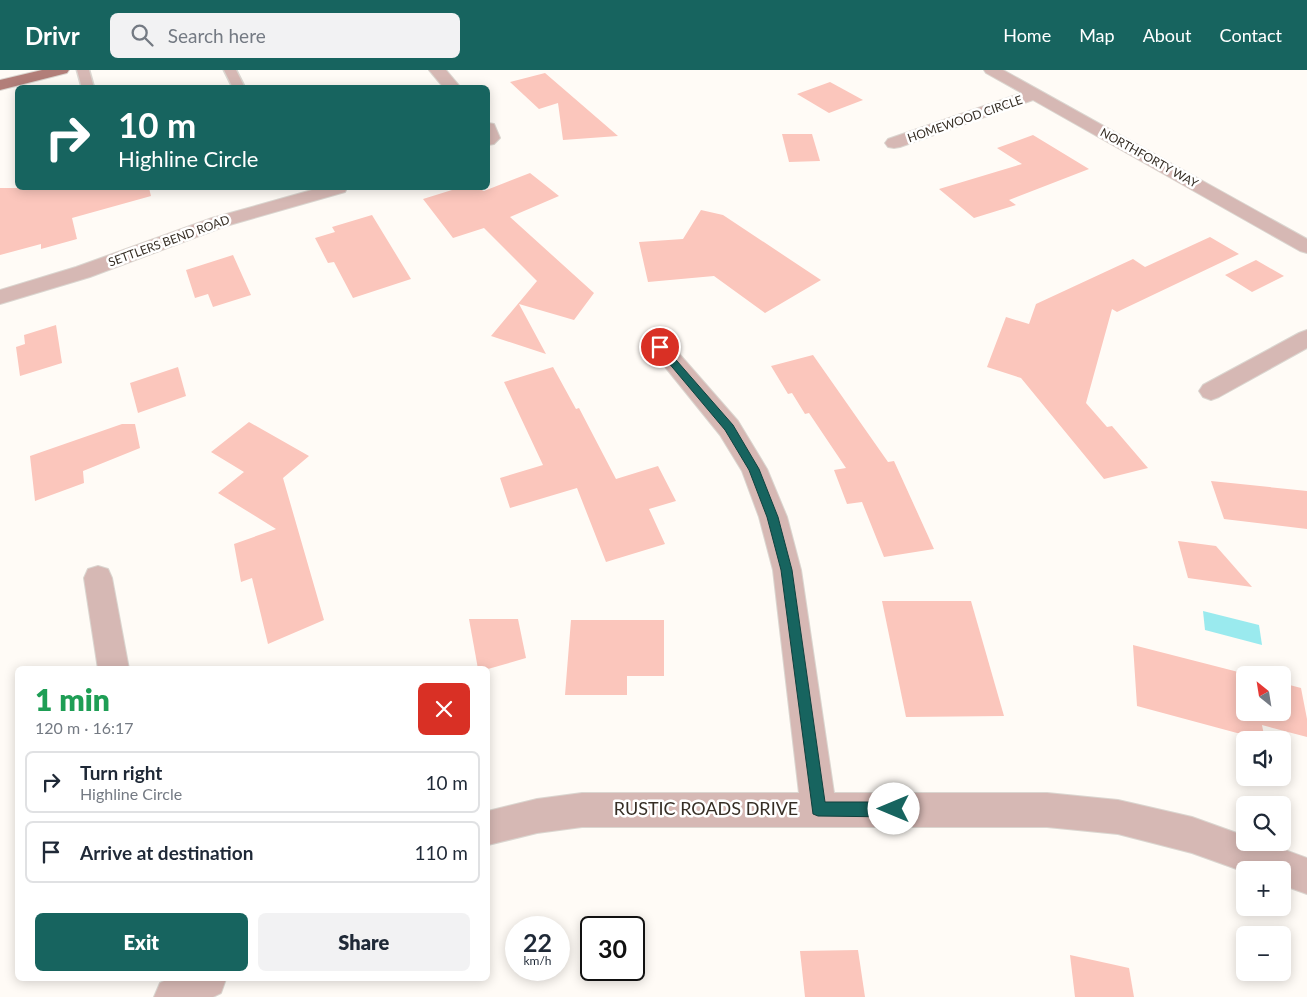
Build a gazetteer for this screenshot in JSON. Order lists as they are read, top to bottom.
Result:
{
  "streets": {
    "street": [
      "HOMEWOOD CIRCLE",
      "NORTHFORTY WAY",
      "SETTLERS BEND ROAD",
      "RUSTIC ROADS DRIVE"
    ]
  },
  "crossings": [
    ["HOMEWOOD CIRCLE", "NORTHFORTY WAY"]
  ],
  "north": "top left",
  "page": {
    "header": "Drivr",
    "search": "Search here",
    "nav": [
      "Home",
      "Map",
      "About",
      "Contact"
    ],
    "turn": ["10 m", "Highline Circle"],
    "map_buttons": ["+", "−"],
    "heading": ["1 min", "120 m · 16:17"],
    "list": [
      {
        "name": "Turn right",
        "note": "Highline Circle",
        "value": "10 m"
      },
      {
        "name": "Arrive at destination",
        "value": "110 m"
      }
    ],
    "buttons": ["Exit", "Share"],
    "speed": "22 km/h",
    "limit": "30"
  }
}
